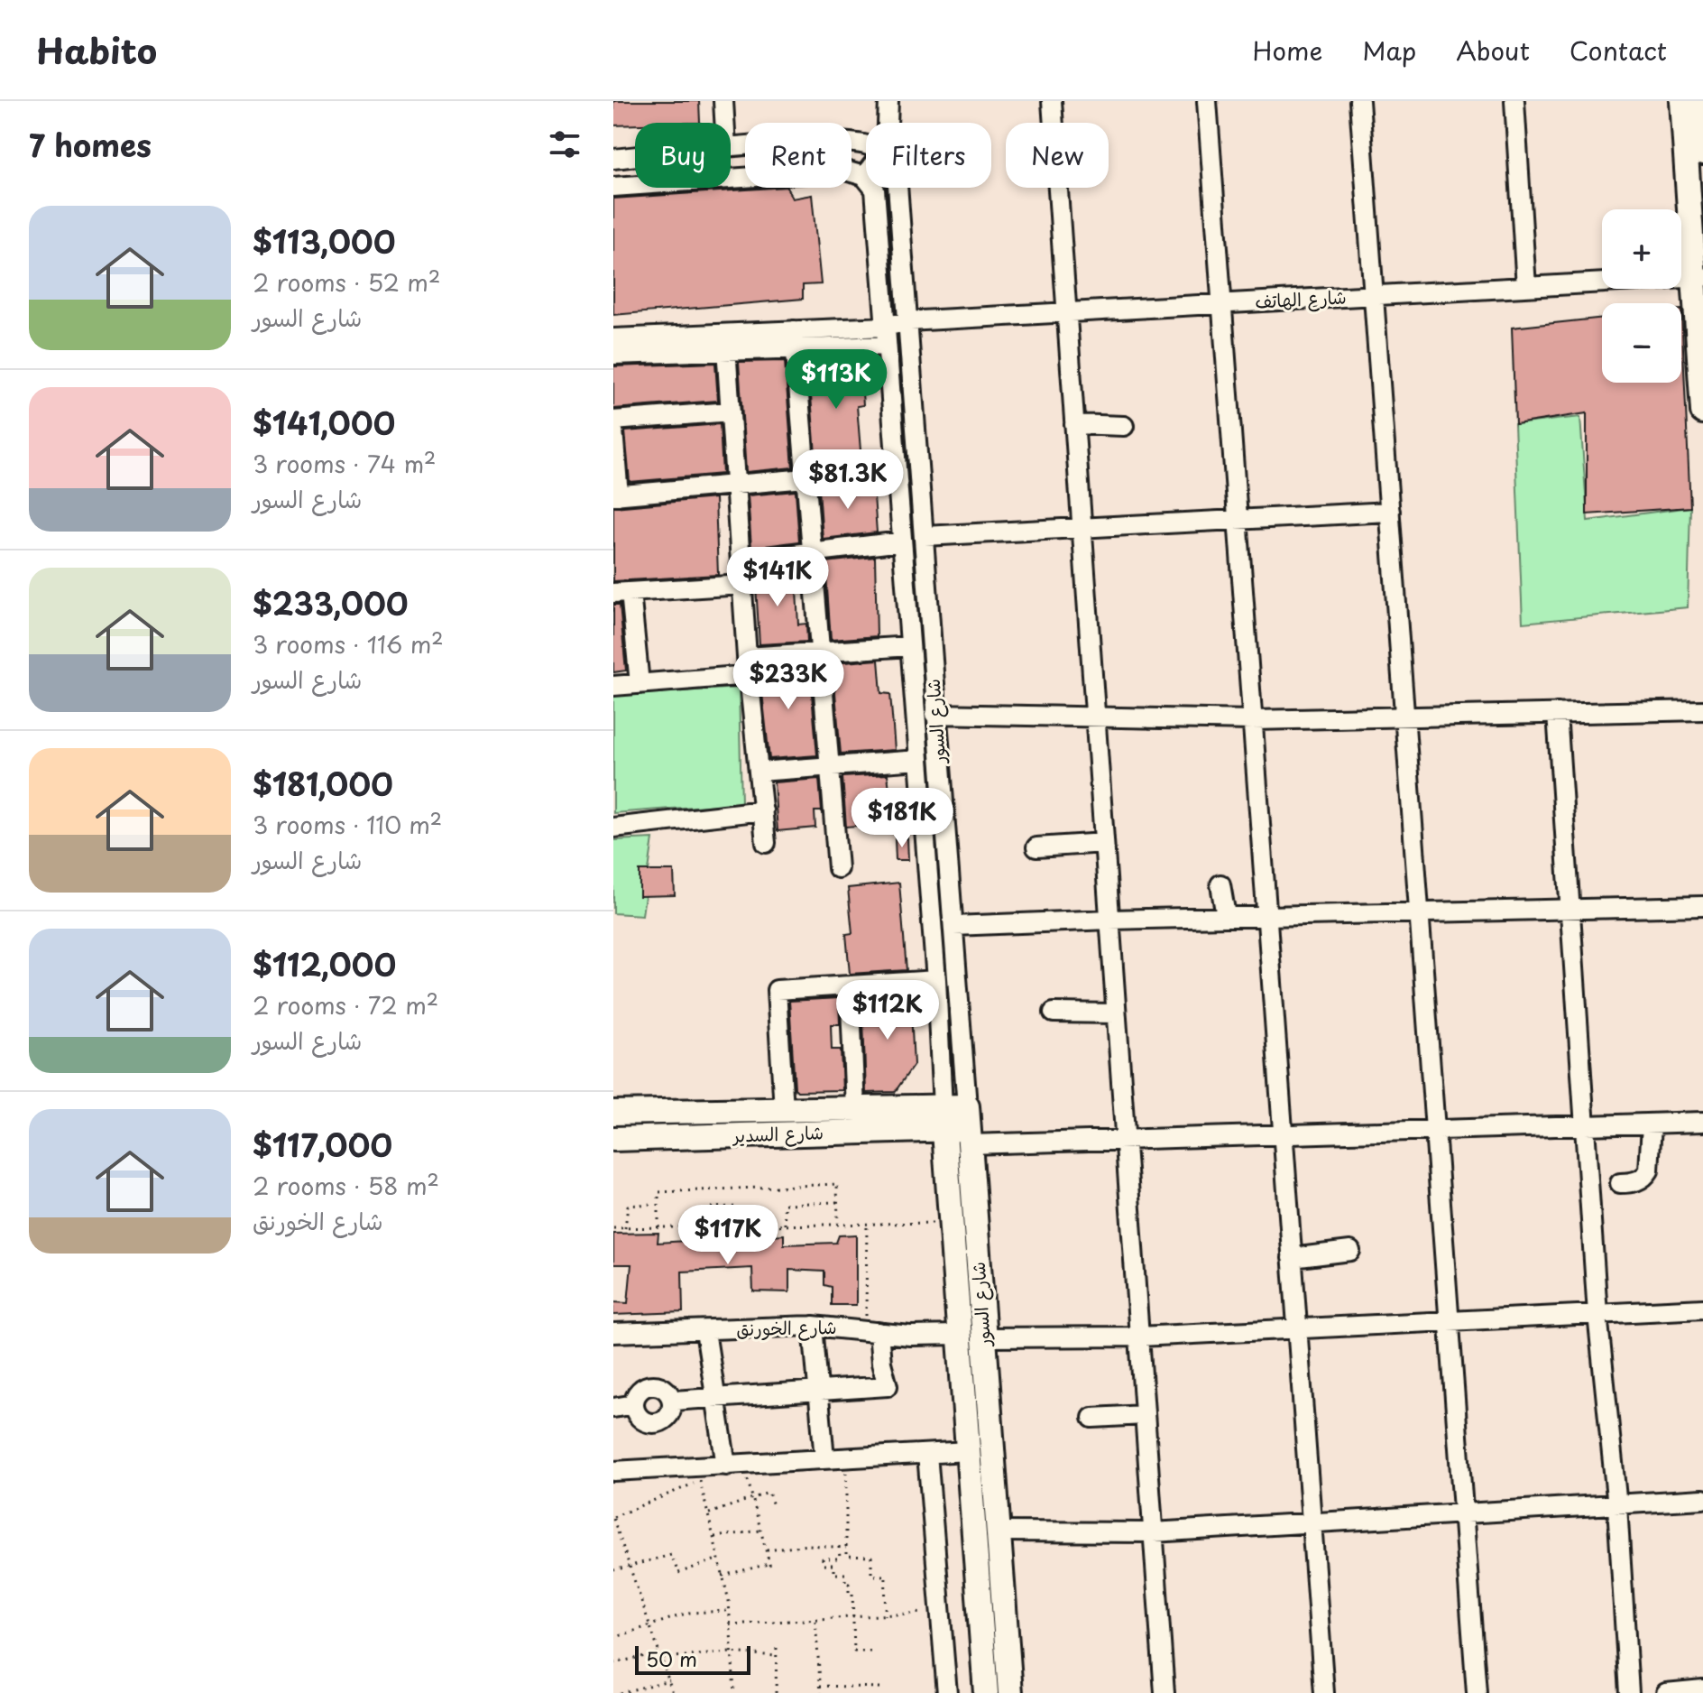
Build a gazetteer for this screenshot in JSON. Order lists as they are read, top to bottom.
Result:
{
  "streets": {
    "main road": ["شارع السور", "شارع السدير"],
    "street": ["شارع الهاتف", "شارع الخورنق"]
  },
  "crossings": [
    ["شارع الهاتف", "شارع السور"],
    ["شارع السور", "شارع السدير"],
    ["شارع السور", "شارع الخورنق"]
  ],
  "scale_bar": "50 m",
  "page": {
    "header": "Habito",
    "nav": [
      "Home",
      "Map",
      "About",
      "Contact"
    ],
    "heading": "7 homes",
    "chip": [
      "Buy",
      "Rent",
      "Filters",
      "New"
    ],
    "list": [
      {
        "name": "$113,000",
        "note": "2 rooms · 52 m² · شارع السور"
      },
      {
        "name": "$141,000",
        "note": "3 rooms · 74 m² · شارع السور"
      },
      {
        "name": "$233,000",
        "note": "3 rooms · 116 m² · شارع السور"
      },
      {
        "name": "$181,000",
        "note": "3 rooms · 110 m² · شارع السور"
      },
      {
        "name": "$112,000",
        "note": "2 rooms · 72 m² · شارع السور"
      },
      {
        "name": "$117,000",
        "note": "2 rooms · 58 m² · شارع الخورنق"
      }
    ],
    "map_buttons": ["+", "−"],
    "price": [
      "$113K",
      "$81.3K",
      "$141K",
      "$233K",
      "$181K",
      "$112K",
      "$117K"
    ],
    "scale": "50 m"
  }
}
